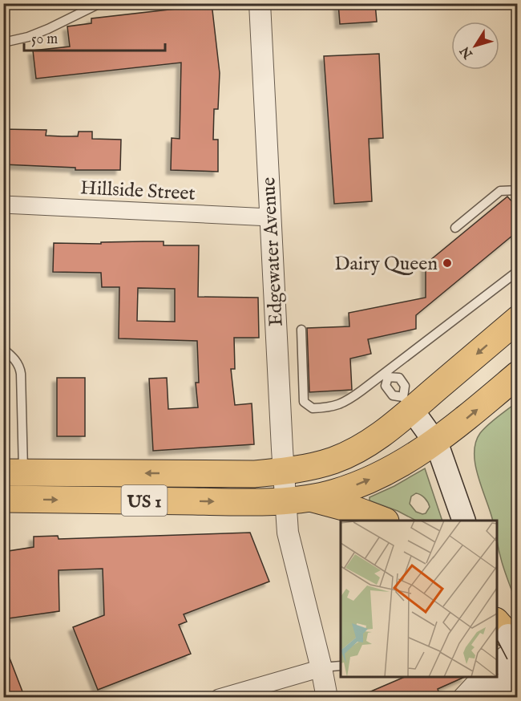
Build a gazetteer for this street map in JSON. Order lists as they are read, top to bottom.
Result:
{
  "streets": {
    "main road": ["US 1"],
    "street": ["Hillside Street", "Edgewater Avenue"]
  },
  "crossings": [
    ["Hillside Street", "Edgewater Avenue"],
    ["Edgewater Avenue", "US 1"]
  ],
  "places": ["Dairy Queen"],
  "scale_bar": "50 m",
  "north": "bottom left"
}
